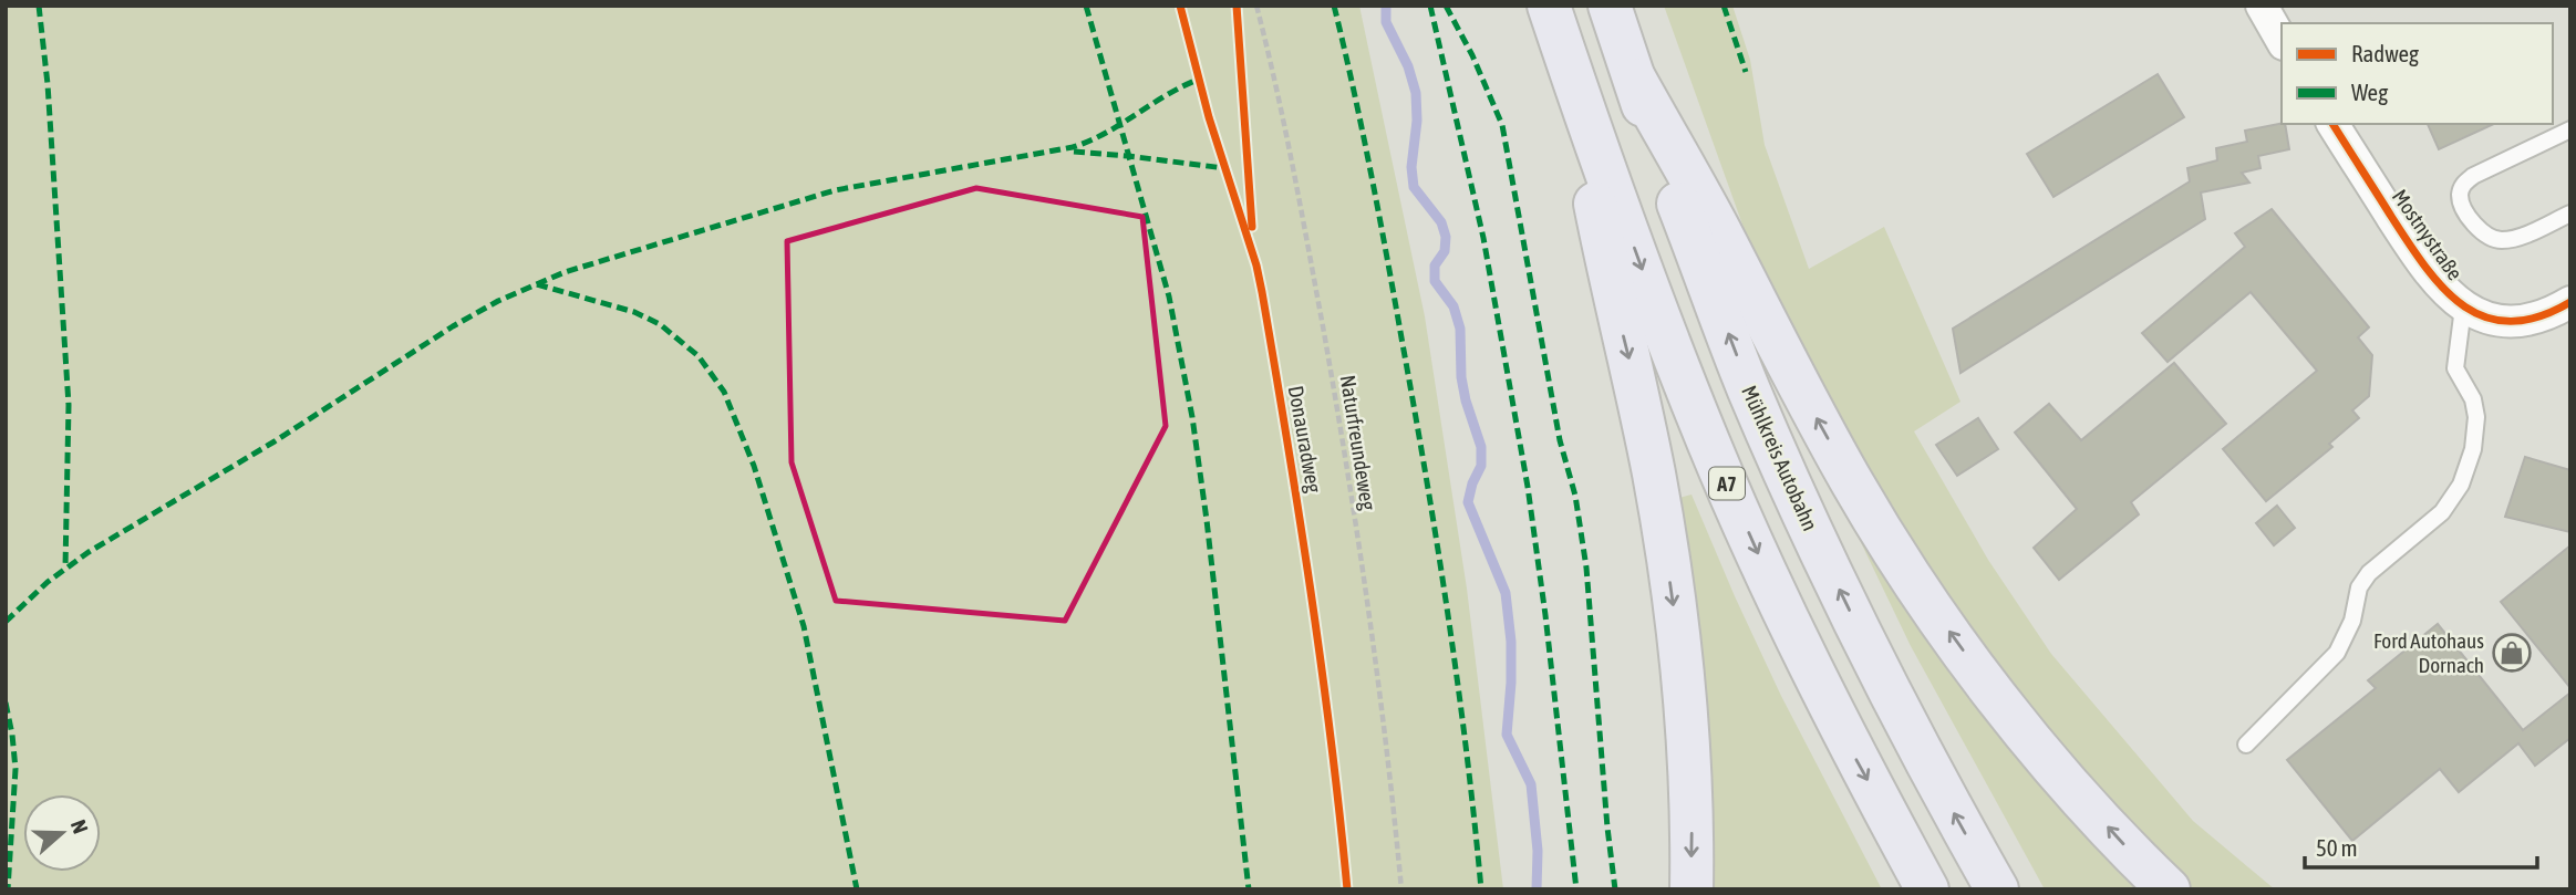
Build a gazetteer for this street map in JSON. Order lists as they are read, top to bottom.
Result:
{
  "streets": {
    "highway": ["Mühlkreis Autobahn", "A7"],
    "street": ["Mostnystraße"],
    "path": ["Naturfreundeweg"],
    "cycle path": ["Donauradweg"]
  },
  "places": {
    "shop": ["Ford Autohaus Dornach"]
  },
  "legend": ["Radweg", "Weg"],
  "scale_bar": "50 m",
  "north": "right"
}
